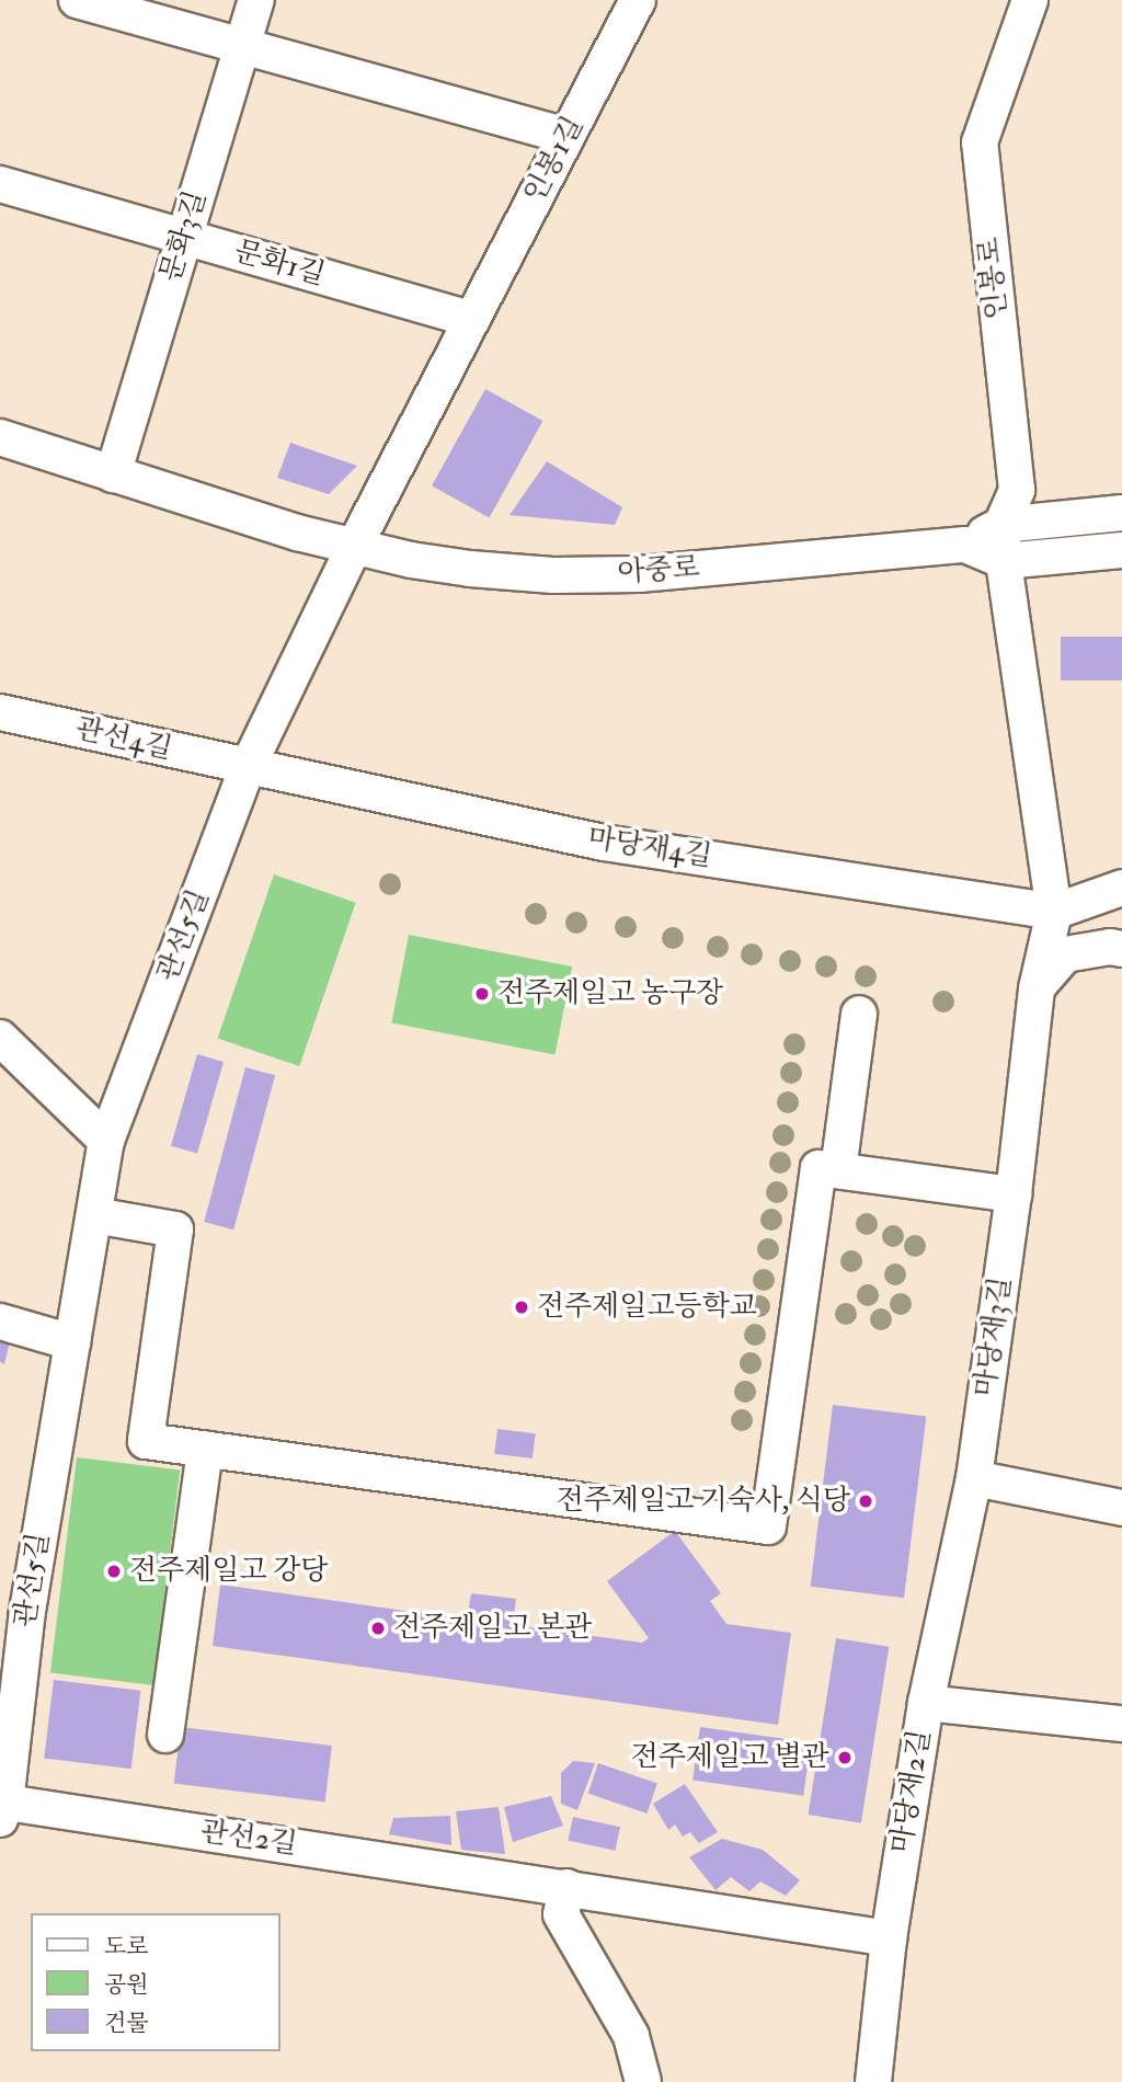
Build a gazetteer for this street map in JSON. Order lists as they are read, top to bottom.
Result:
{
  "streets": {
    "street": [
      "인봉1길",
      "문화3길",
      "문화1길",
      "인봉로",
      "아중로",
      "관선4길",
      "마당재4길",
      "관선5길",
      "마당재3길",
      "마당재2길",
      "관선2길"
    ]
  },
  "crossings": [
    ["인봉1길", "문화1길"],
    ["문화3길", "문화1길"],
    ["문화3길", "아중로"],
    ["인봉로", "아중로"],
    ["아중로", "관선5길"],
    ["관선4길", "마당재4길"],
    ["관선4길", "관선5길"],
    ["마당재4길", "관선5길"],
    ["관선5길", "관선2길"],
    ["마당재3길", "마당재2길"]
  ],
  "places": [
    "전주제일고 농구장",
    "전주제일고등학교",
    "전주제일고 기숙사, 식당",
    "전주제일고 강당",
    "전주제일고 본관",
    "전주제일고 별관"
  ],
  "legend": ["도로", "공원", "건물"]
}
